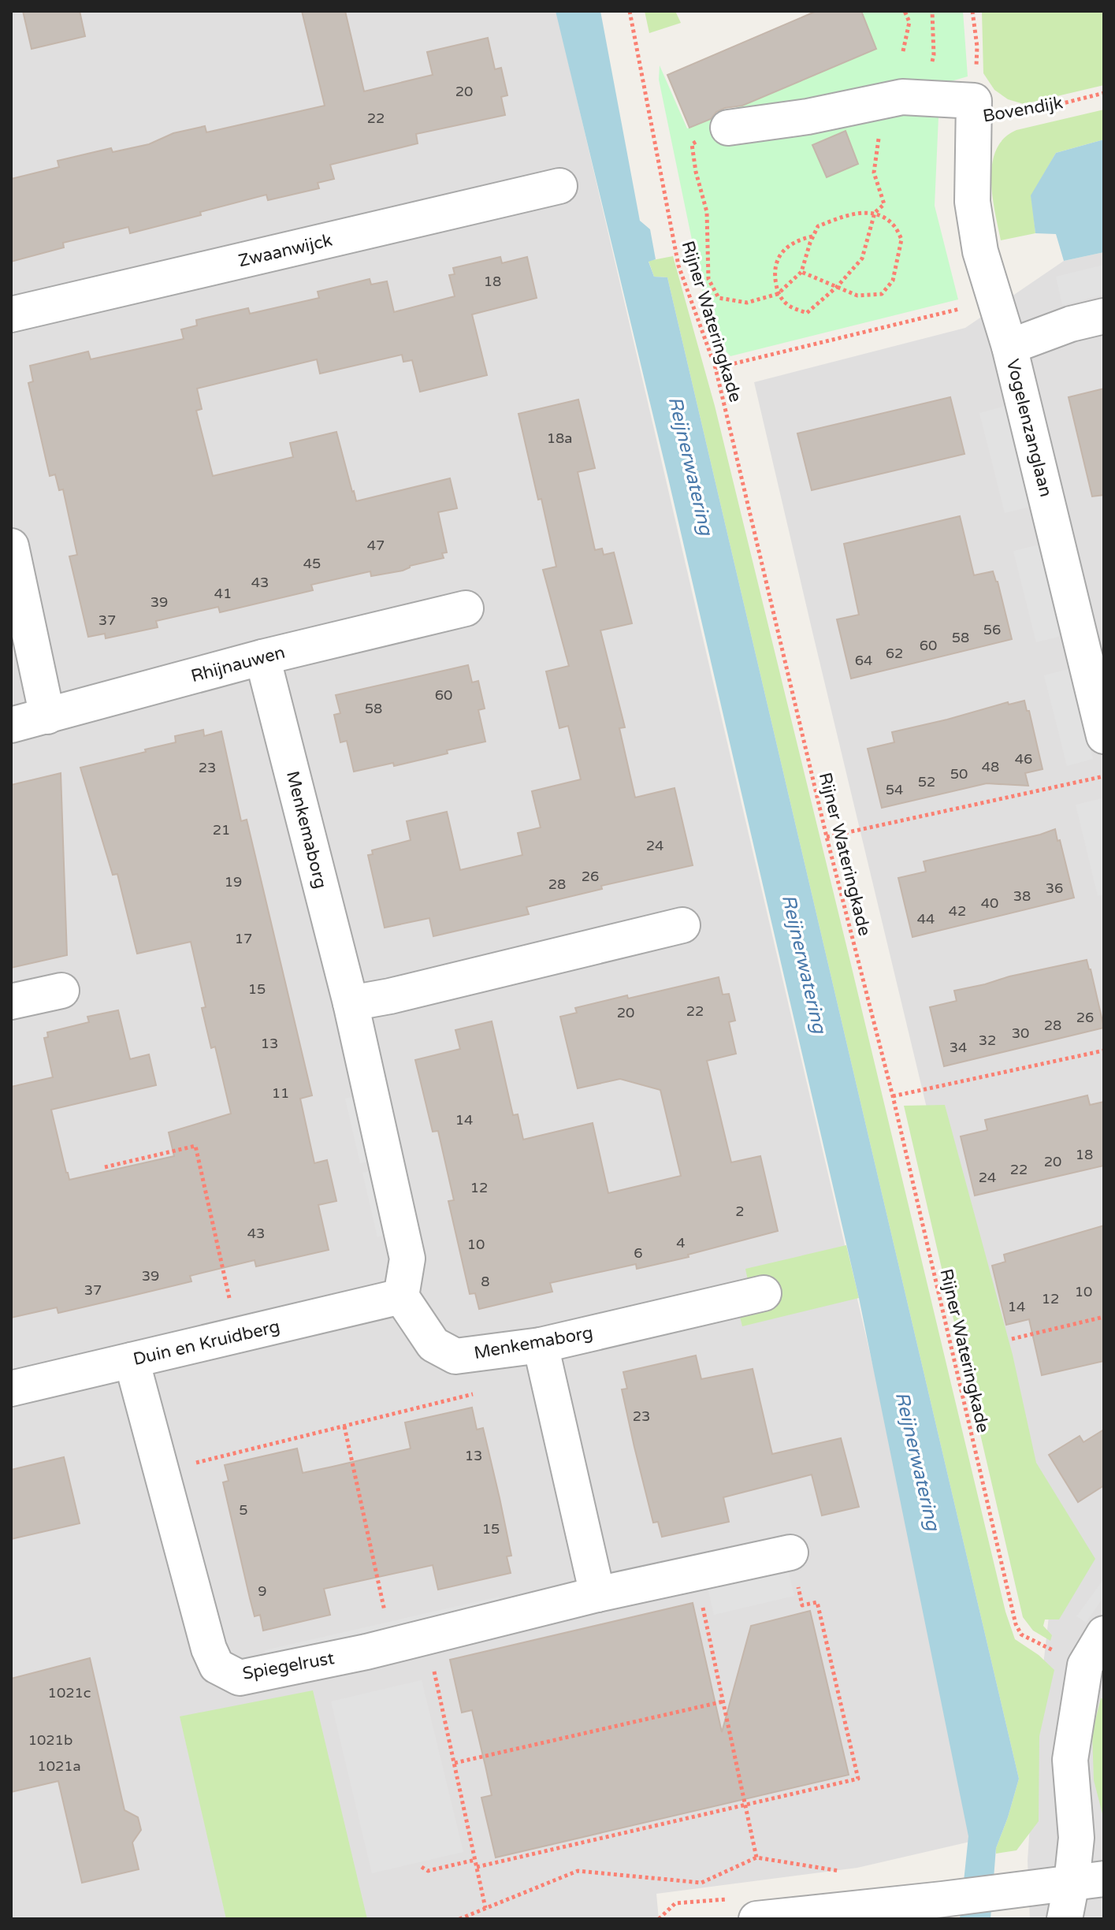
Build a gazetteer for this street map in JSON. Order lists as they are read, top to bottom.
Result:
{
  "streets": {
    "street": [
      "Zwaanwijck",
      "Vogelenzanglaan",
      "Rhijnauwen",
      "Menkemaborg",
      "Duin en Kruidberg",
      "Spiegelrust"
    ],
    "path": ["Bovendijk", "Rijner Wateringkade"]
  },
  "crossings": [
    ["Bovendijk", "Vogelenzanglaan"],
    ["Rhijnauwen", "Menkemaborg"],
    ["Menkemaborg", "Duin en Kruidberg"],
    ["Duin en Kruidberg", "Spiegelrust"]
  ],
  "water": ["Reijnerwatering"],
  "house_numbers": [
    "20",
    "22",
    "18",
    "18a",
    "47",
    "45",
    "43",
    "41",
    "39",
    "37",
    "56",
    "58",
    "60",
    "62",
    "64",
    "60",
    "58",
    "46",
    "48",
    "23",
    "50",
    "52",
    "54",
    "21",
    "24",
    "26",
    "19",
    "28",
    "36",
    "38",
    "40",
    "42",
    "44",
    "17",
    "15",
    "22",
    "20",
    "26",
    "28",
    "30",
    "32",
    "13",
    "34",
    "11",
    "14",
    "18",
    "20",
    "22",
    "24",
    "12",
    "2",
    "43",
    "4",
    "10",
    "6",
    "39",
    "8",
    "37",
    "10",
    "12",
    "14",
    "23",
    "13",
    "5",
    "15",
    "9",
    "1021c",
    "1021b",
    "1021a"
  ]
}
